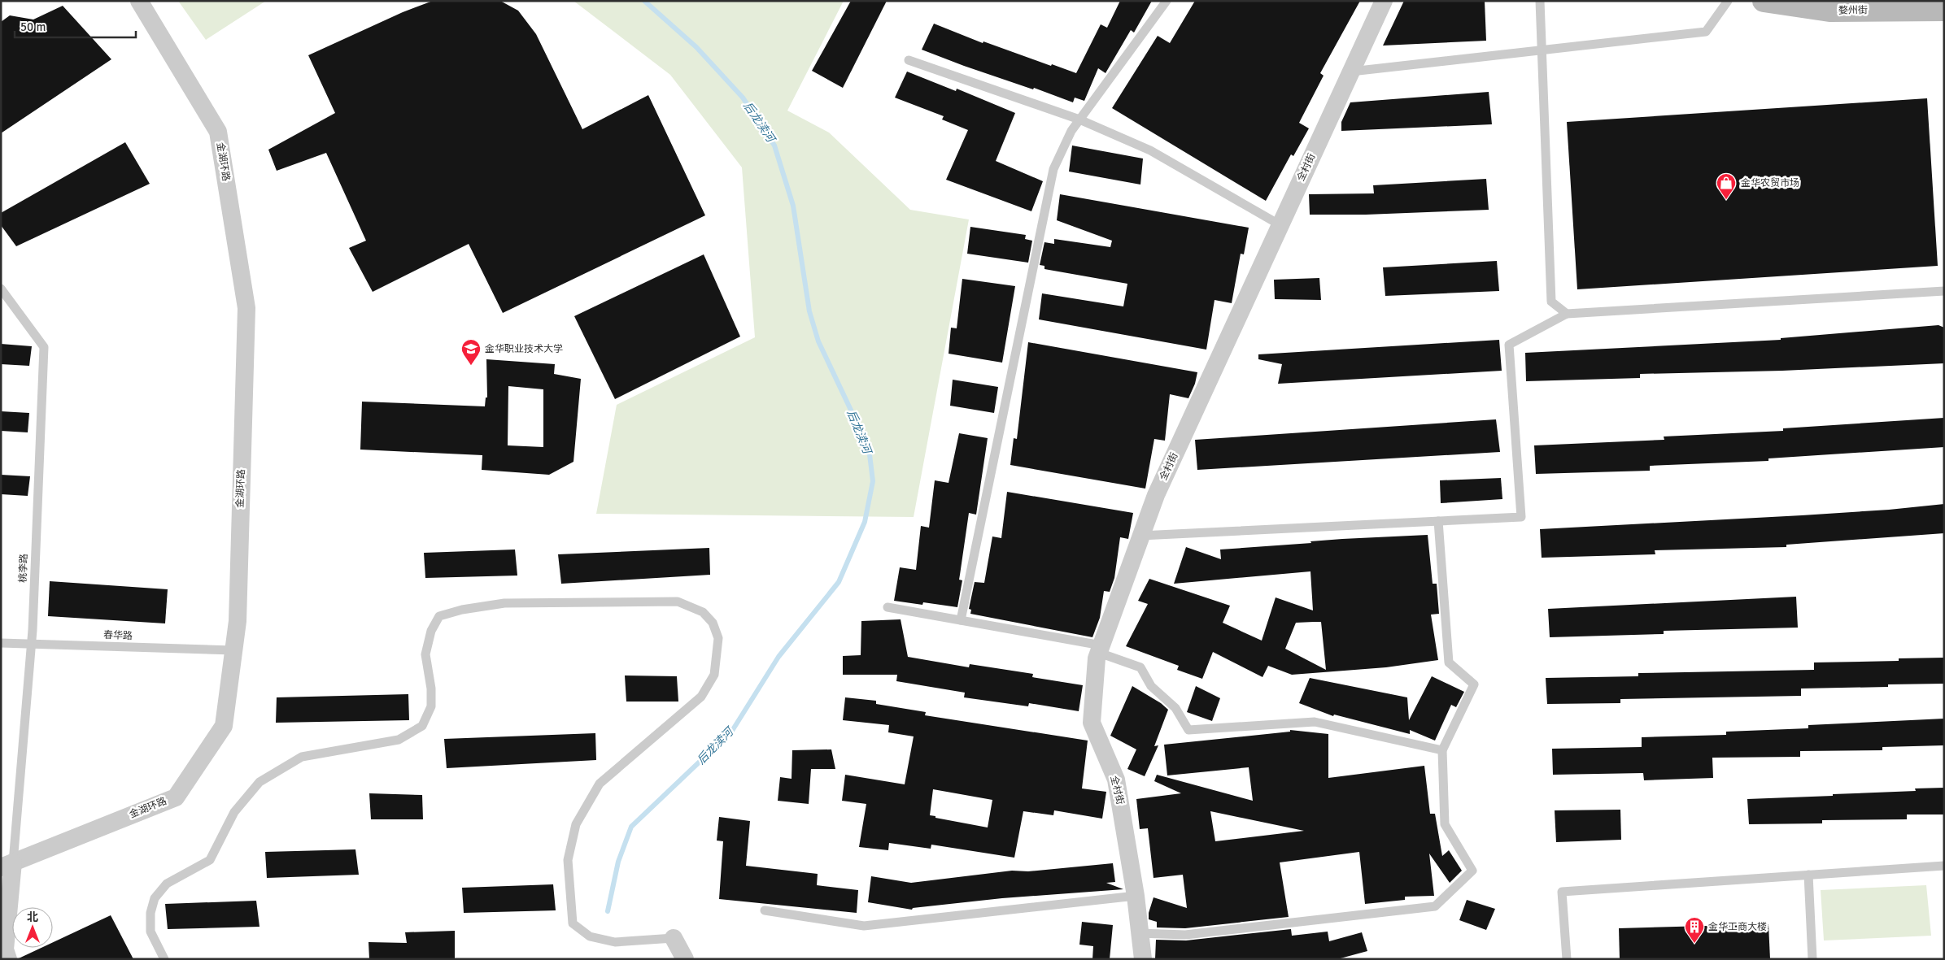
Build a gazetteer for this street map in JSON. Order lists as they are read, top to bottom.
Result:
{
  "streets": {
    "main road": ["婺州街"],
    "street": ["金湖环路", "全村街"],
    "lane": ["桃李路", "春华路"]
  },
  "crossings": [
    ["金湖环路", "桃李路"],
    ["金湖环路", "春华路"],
    ["桃李路", "春华路"]
  ],
  "water": ["后龙渎河"],
  "places": {
    "shop": ["金华农贸市场"],
    "school or university": ["金华职业技术大学"],
    "building": ["金华工商大楼"]
  },
  "scale_bar": "50 m",
  "north": "top"
}
